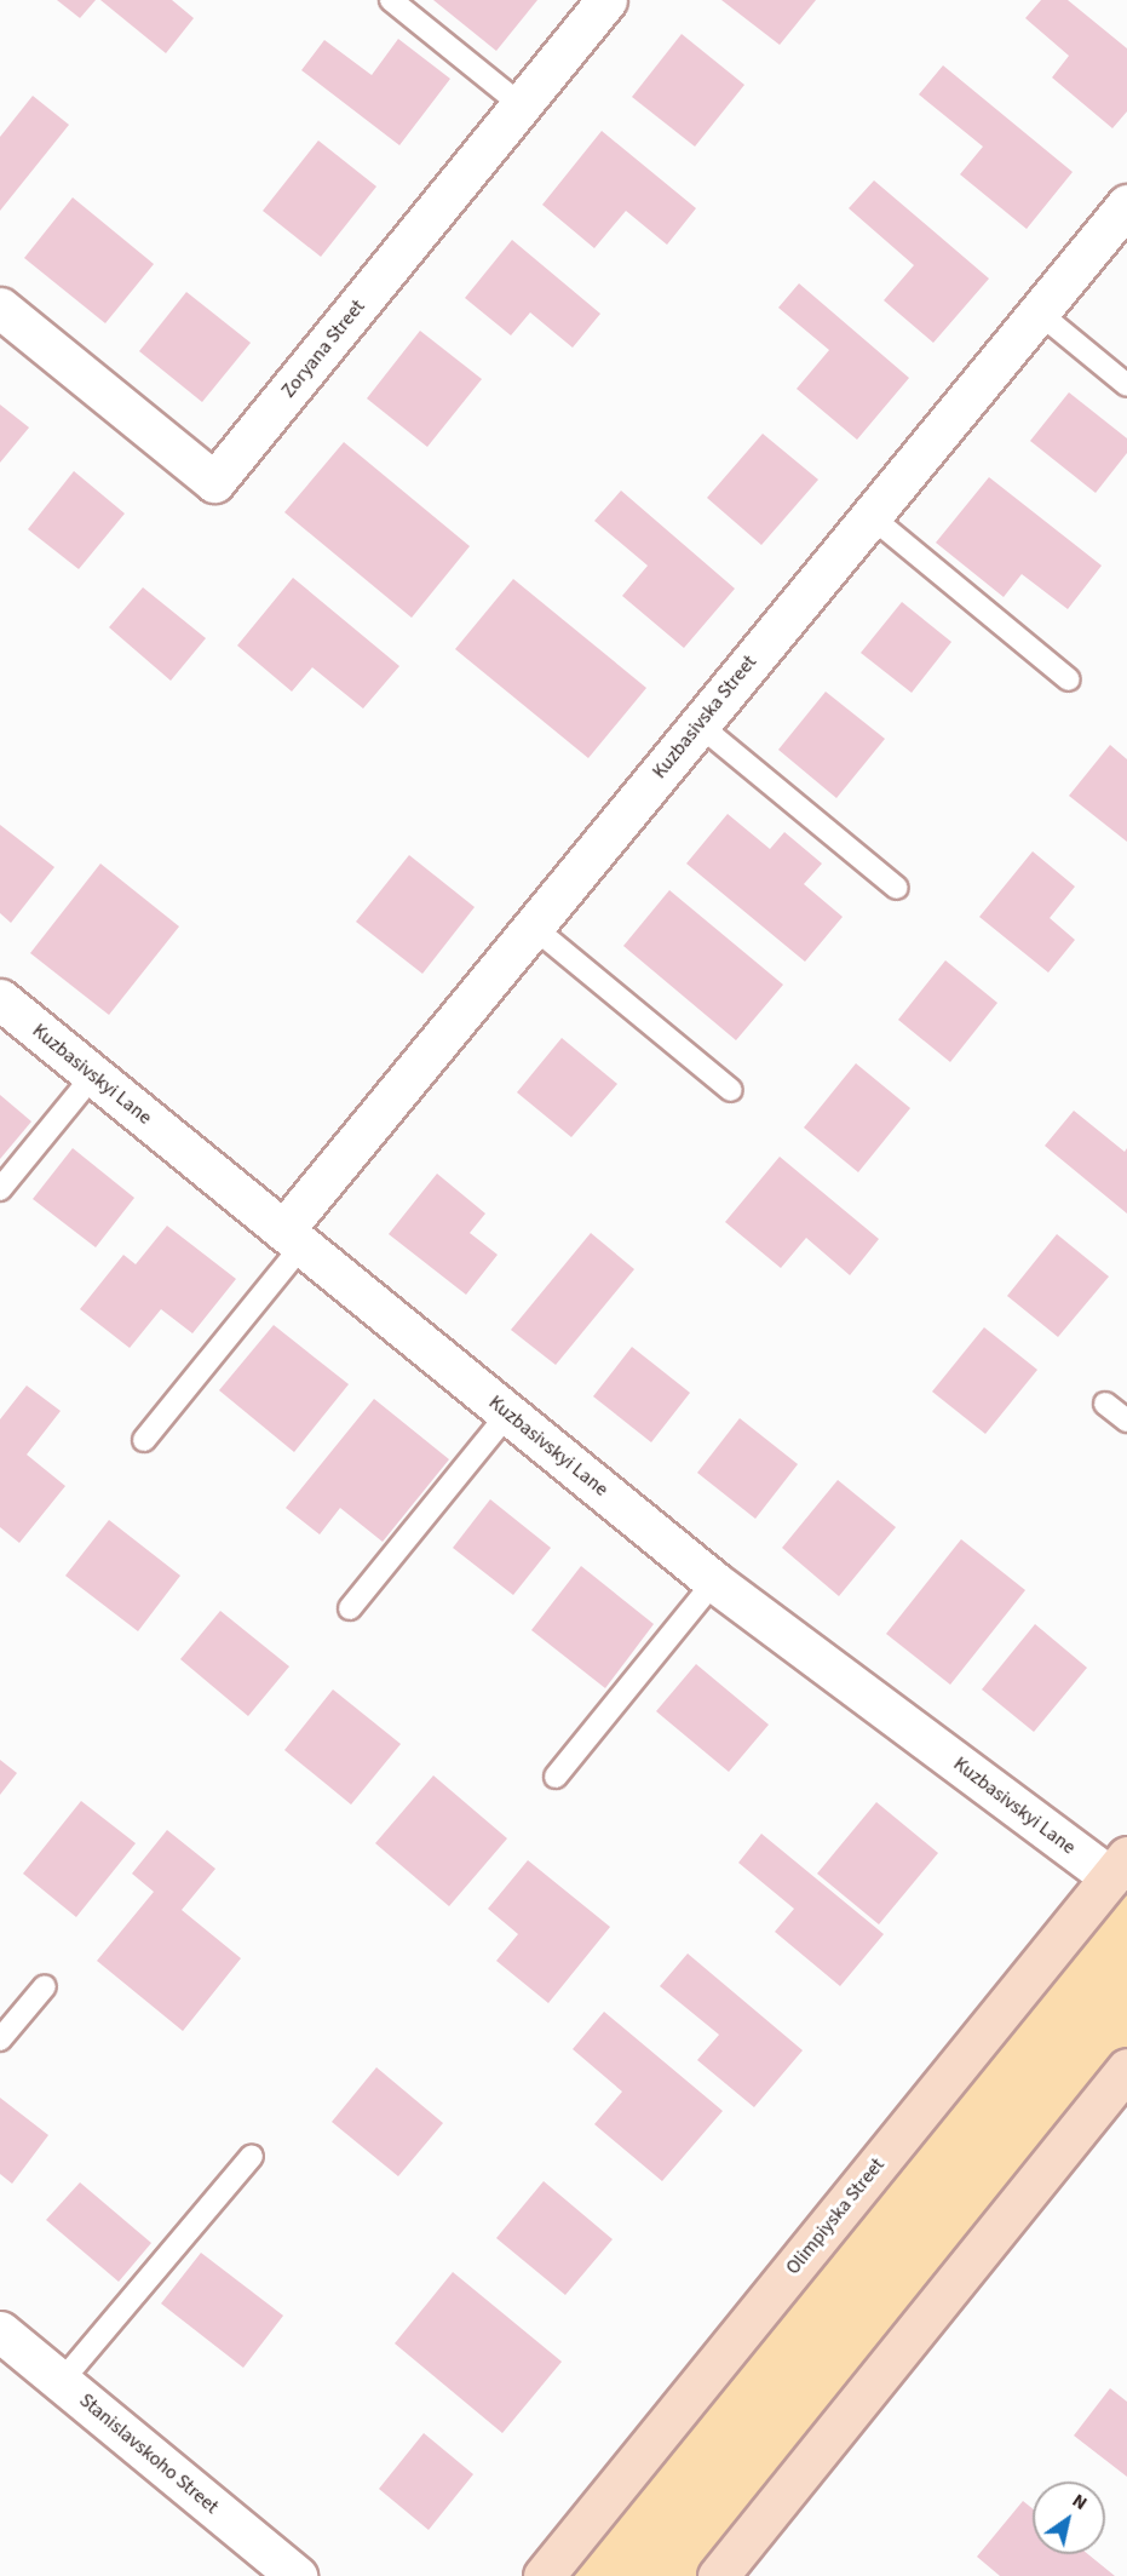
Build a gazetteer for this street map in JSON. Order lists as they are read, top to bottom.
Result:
{
  "streets": {
    "main road": ["Olimpiyska Street"],
    "street": [
      "Zoryana Street",
      "Kuzbasivska Street",
      "Kuzbasivskyi Lane",
      "Stanislavskoho Street"
    ]
  },
  "crossings": [
    ["Kuzbasivska Street", "Kuzbasivskyi Lane"],
    ["Kuzbasivskyi Lane", "Olimpiyska Street"]
  ],
  "north": "top right"
}
